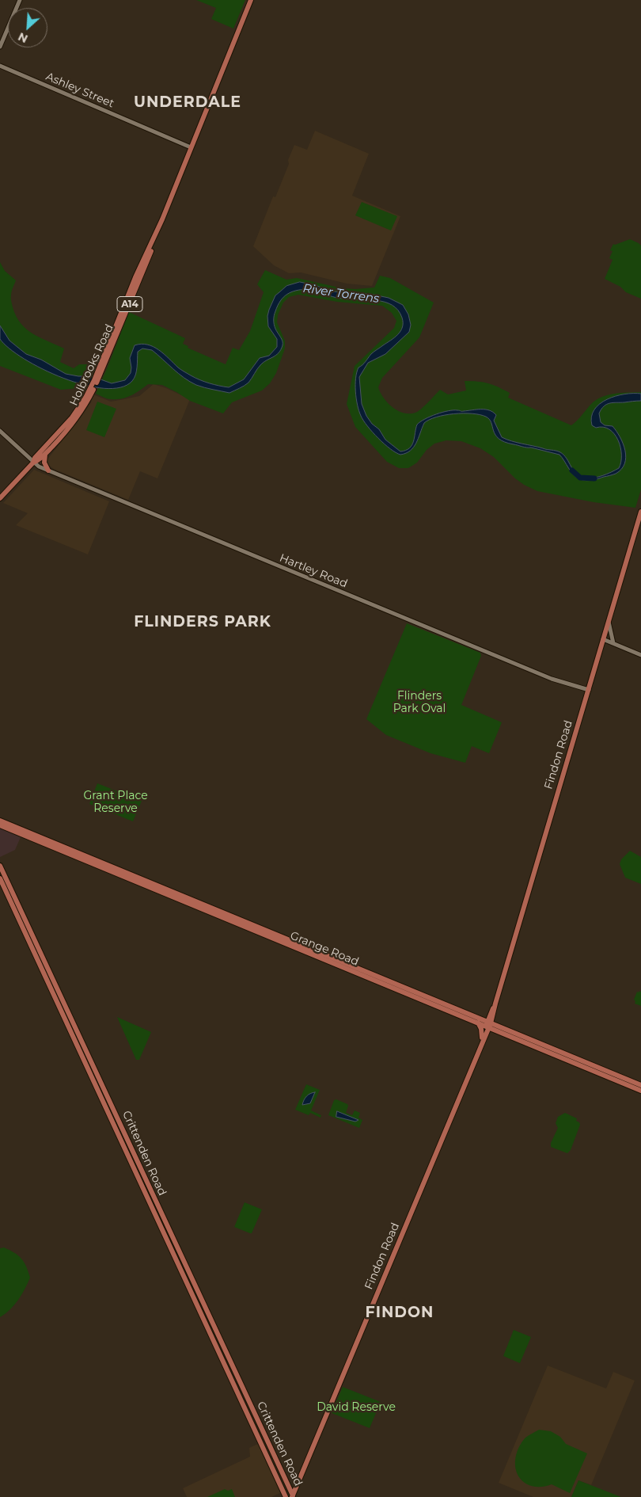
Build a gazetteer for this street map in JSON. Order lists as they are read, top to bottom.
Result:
{
  "streets": {
    "main road": [
      "A14",
      "Holbrooks Road",
      "Findon Road",
      "Grange Road",
      "Crittenden Road"
    ],
    "street": ["Ashley Street", "Hartley Road"]
  },
  "crossings": [
    ["Ashley Street", "Holbrooks Road"],
    ["Holbrooks Road", "Hartley Road"],
    ["Hartley Road", "Findon Road"],
    ["Findon Road", "Grange Road"],
    ["Findon Road", "Crittenden Road"]
  ],
  "districts": ["UNDERDALE", "FLINDERS PARK", "FINDON"],
  "water": ["River Torrens"],
  "parks": ["Flinders Park Oval", "Grant Place Reserve", "David Reserve"],
  "north": "bottom left"
}
